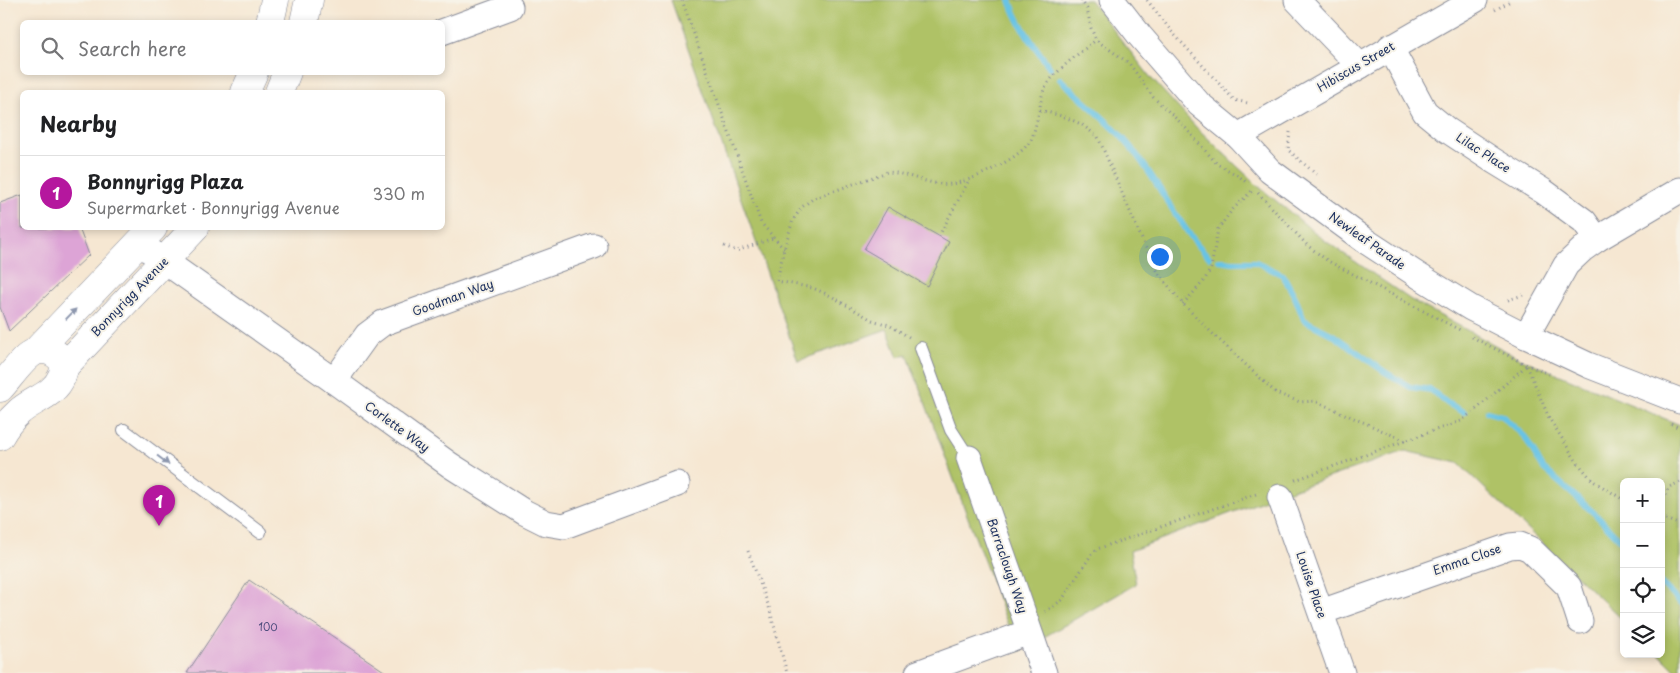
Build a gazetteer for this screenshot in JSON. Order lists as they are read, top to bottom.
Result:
{
  "streets": {
    "street": [
      "Hibiscus Street",
      "Lilac Place",
      "Newleaf Parade",
      "Bonnyrigg Avenue",
      "Goodman Way",
      "Corlette Way",
      "Emma Close",
      "Barraclough Way",
      "Louise Place"
    ]
  },
  "crossings": [
    ["Hibiscus Street", "Lilac Place"],
    ["Hibiscus Street", "Newleaf Parade"],
    ["Bonnyrigg Avenue", "Corlette Way"],
    ["Goodman Way", "Corlette Way"],
    ["Emma Close", "Louise Place"]
  ],
  "house_numbers": ["100"],
  "page": {
    "search": "Search here",
    "heading": "Nearby",
    "list": [
      {
        "mark": "1",
        "name": "Bonnyrigg Plaza",
        "note": "Supermarket · Bonnyrigg Avenue",
        "value": "330 m"
      }
    ],
    "map_buttons": ["+", "−"],
    "pins": "1"
  }
}
